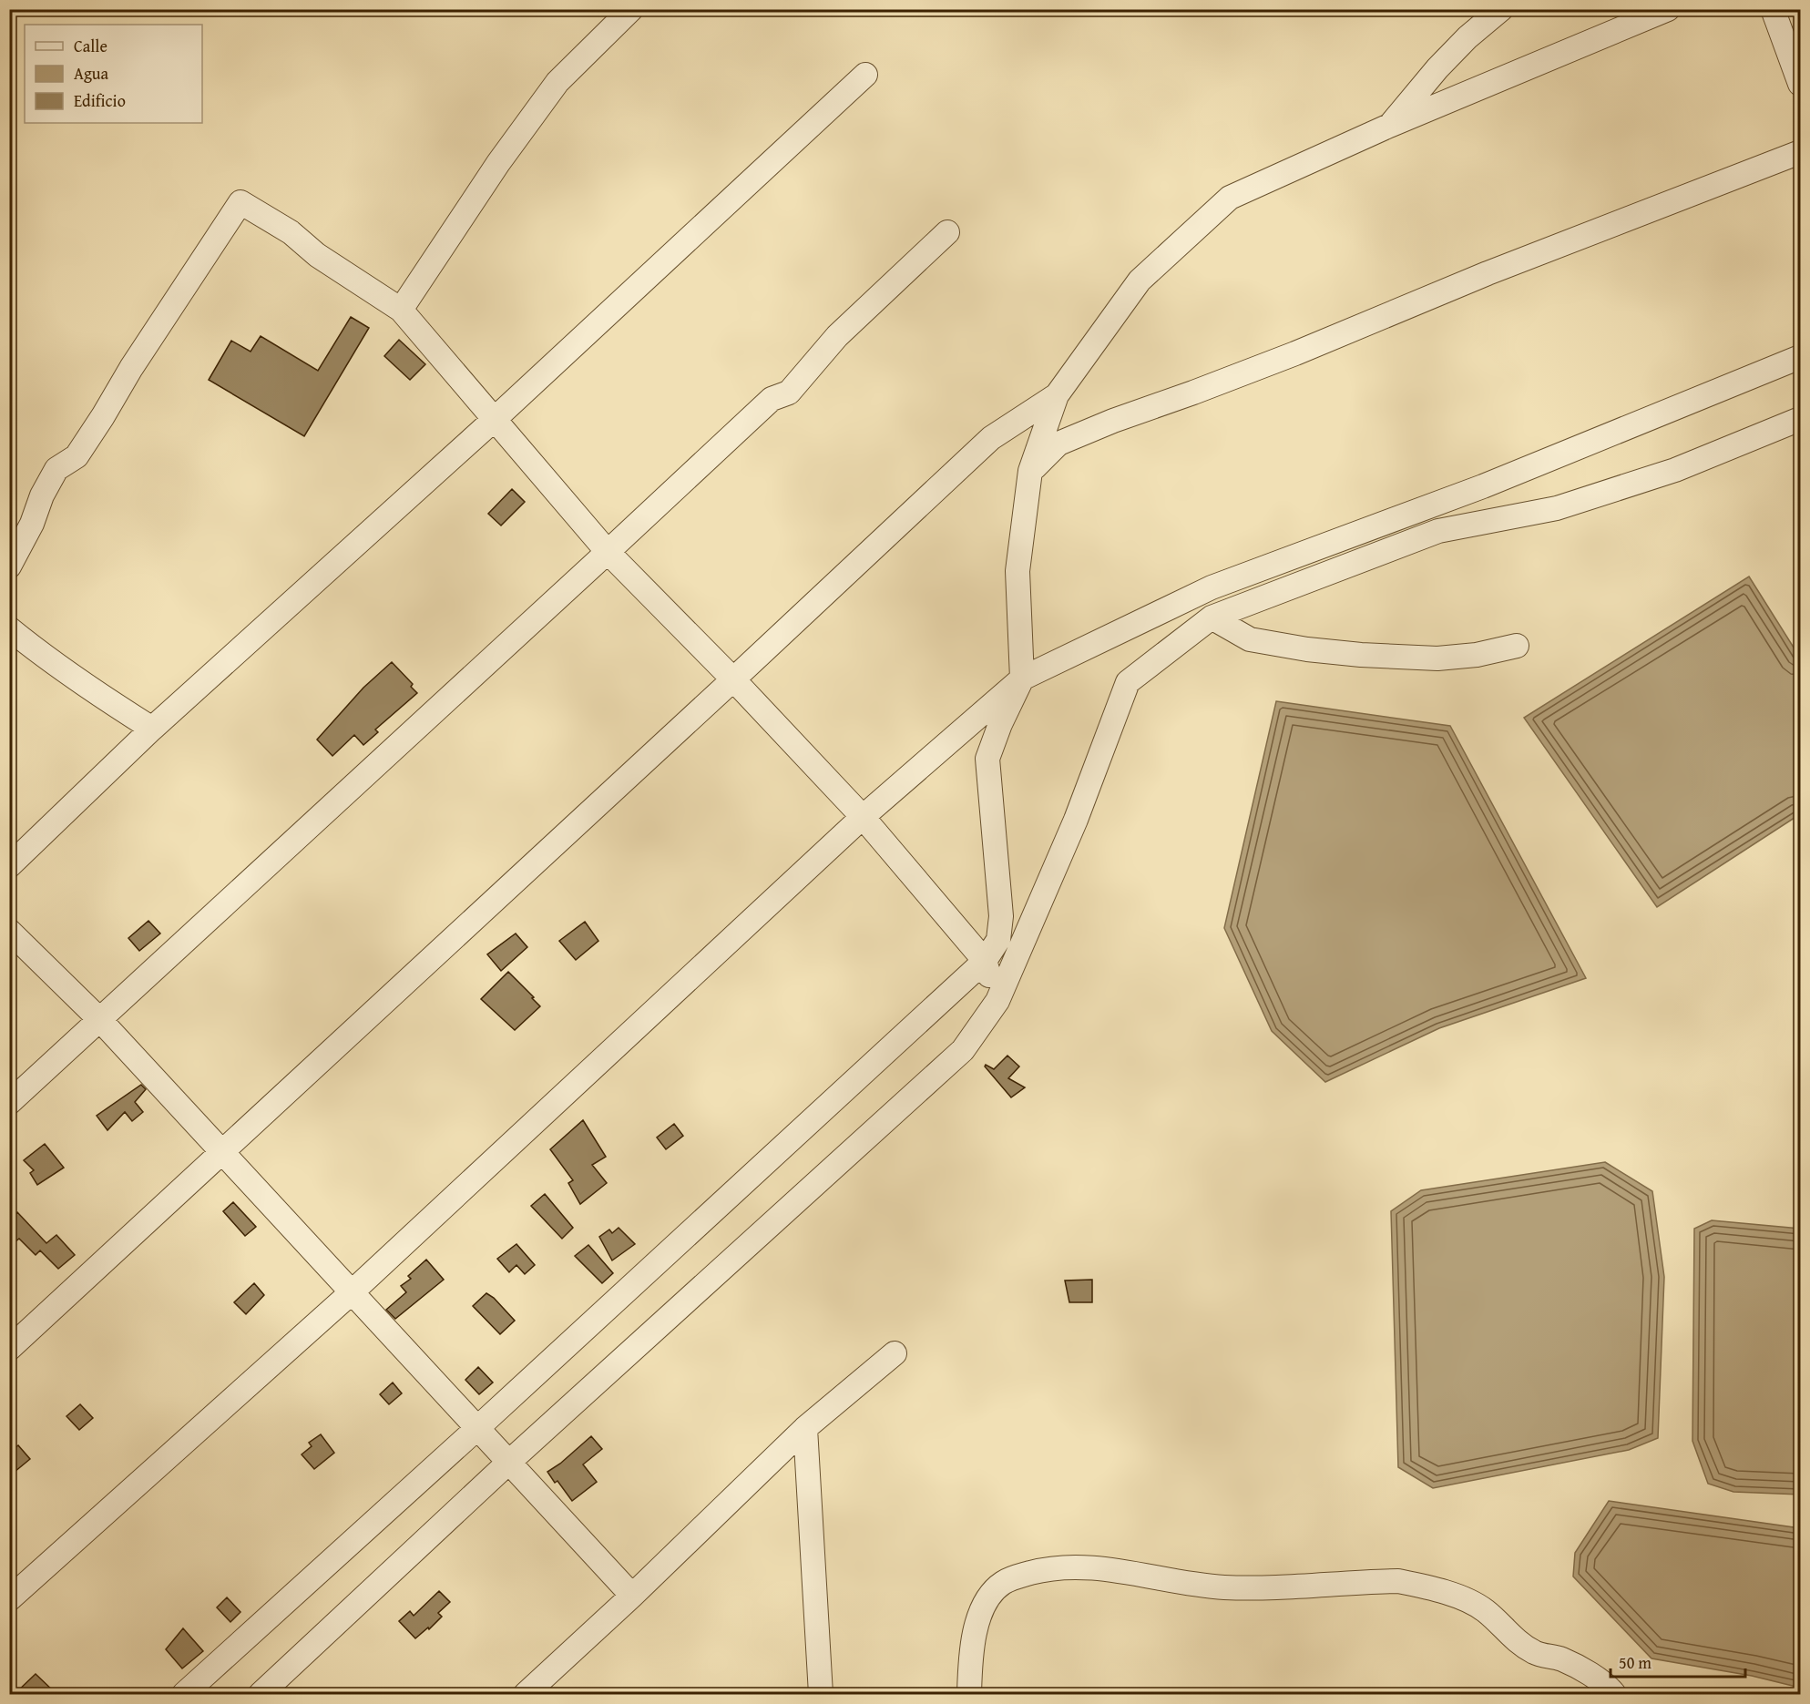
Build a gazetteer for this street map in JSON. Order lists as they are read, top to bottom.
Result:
{
  "legend": ["Calle", "Agua", "Edificio"],
  "scale_bar": "50 m"
}
